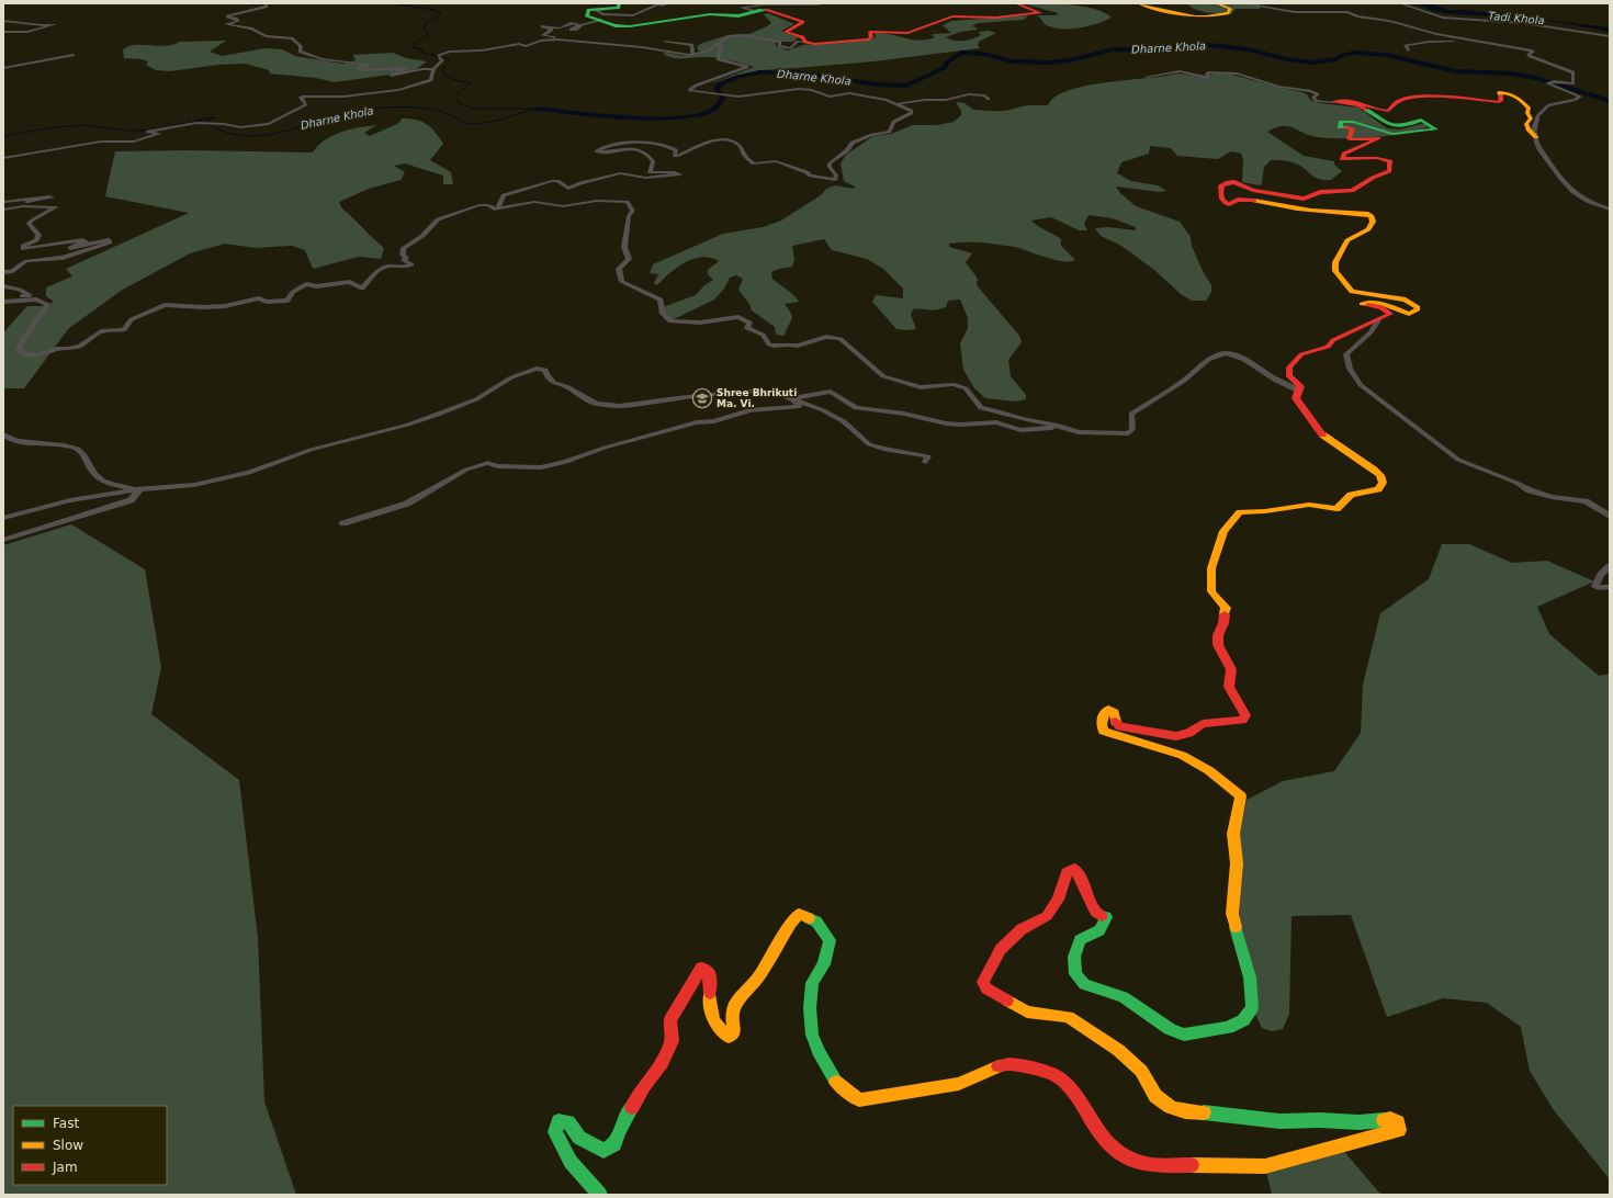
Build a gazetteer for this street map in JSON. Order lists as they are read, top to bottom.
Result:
{
  "water": ["Tadi Khola", "Dharne Khola"],
  "places": {
    "school or university": ["Shree Bhrikuti Ma. Vi."]
  },
  "legend": ["Fast", "Slow", "Jam"]
}
